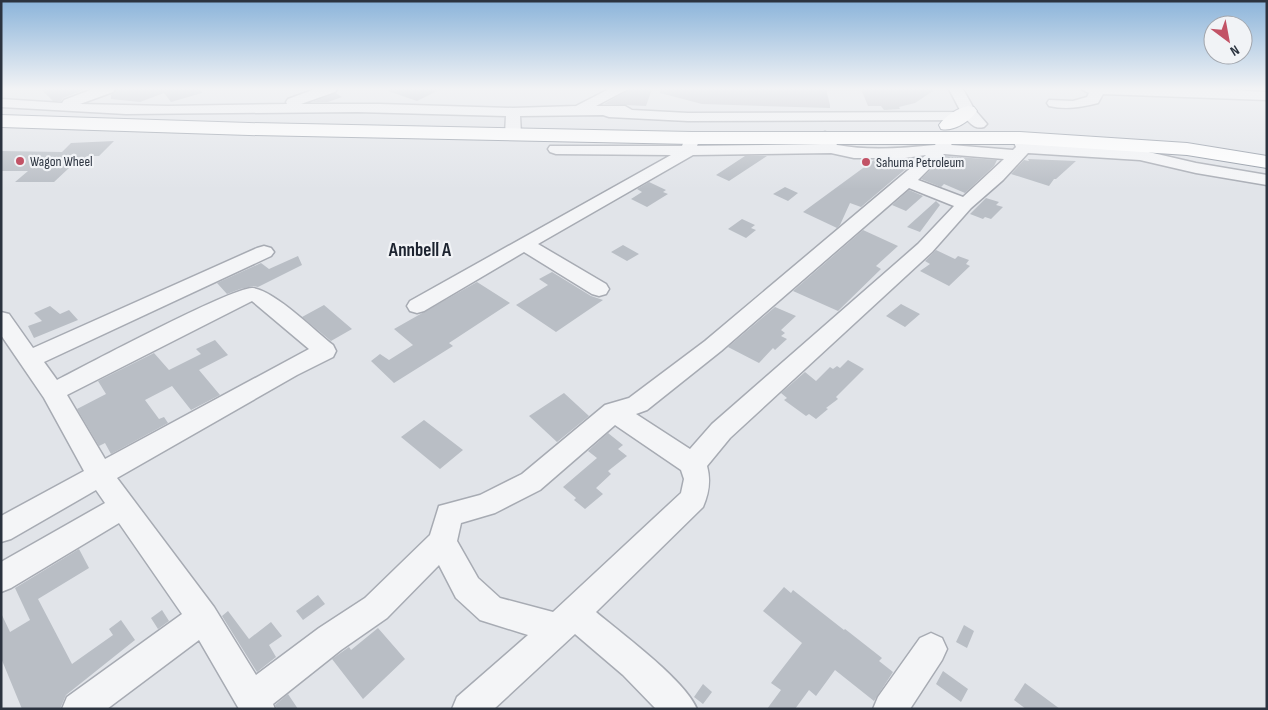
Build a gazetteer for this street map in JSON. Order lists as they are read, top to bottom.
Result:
{
  "districts": ["Annbell A"],
  "places": ["Wagon Wheel", "Sahuma Petroleum"],
  "north": "bottom right"
}
